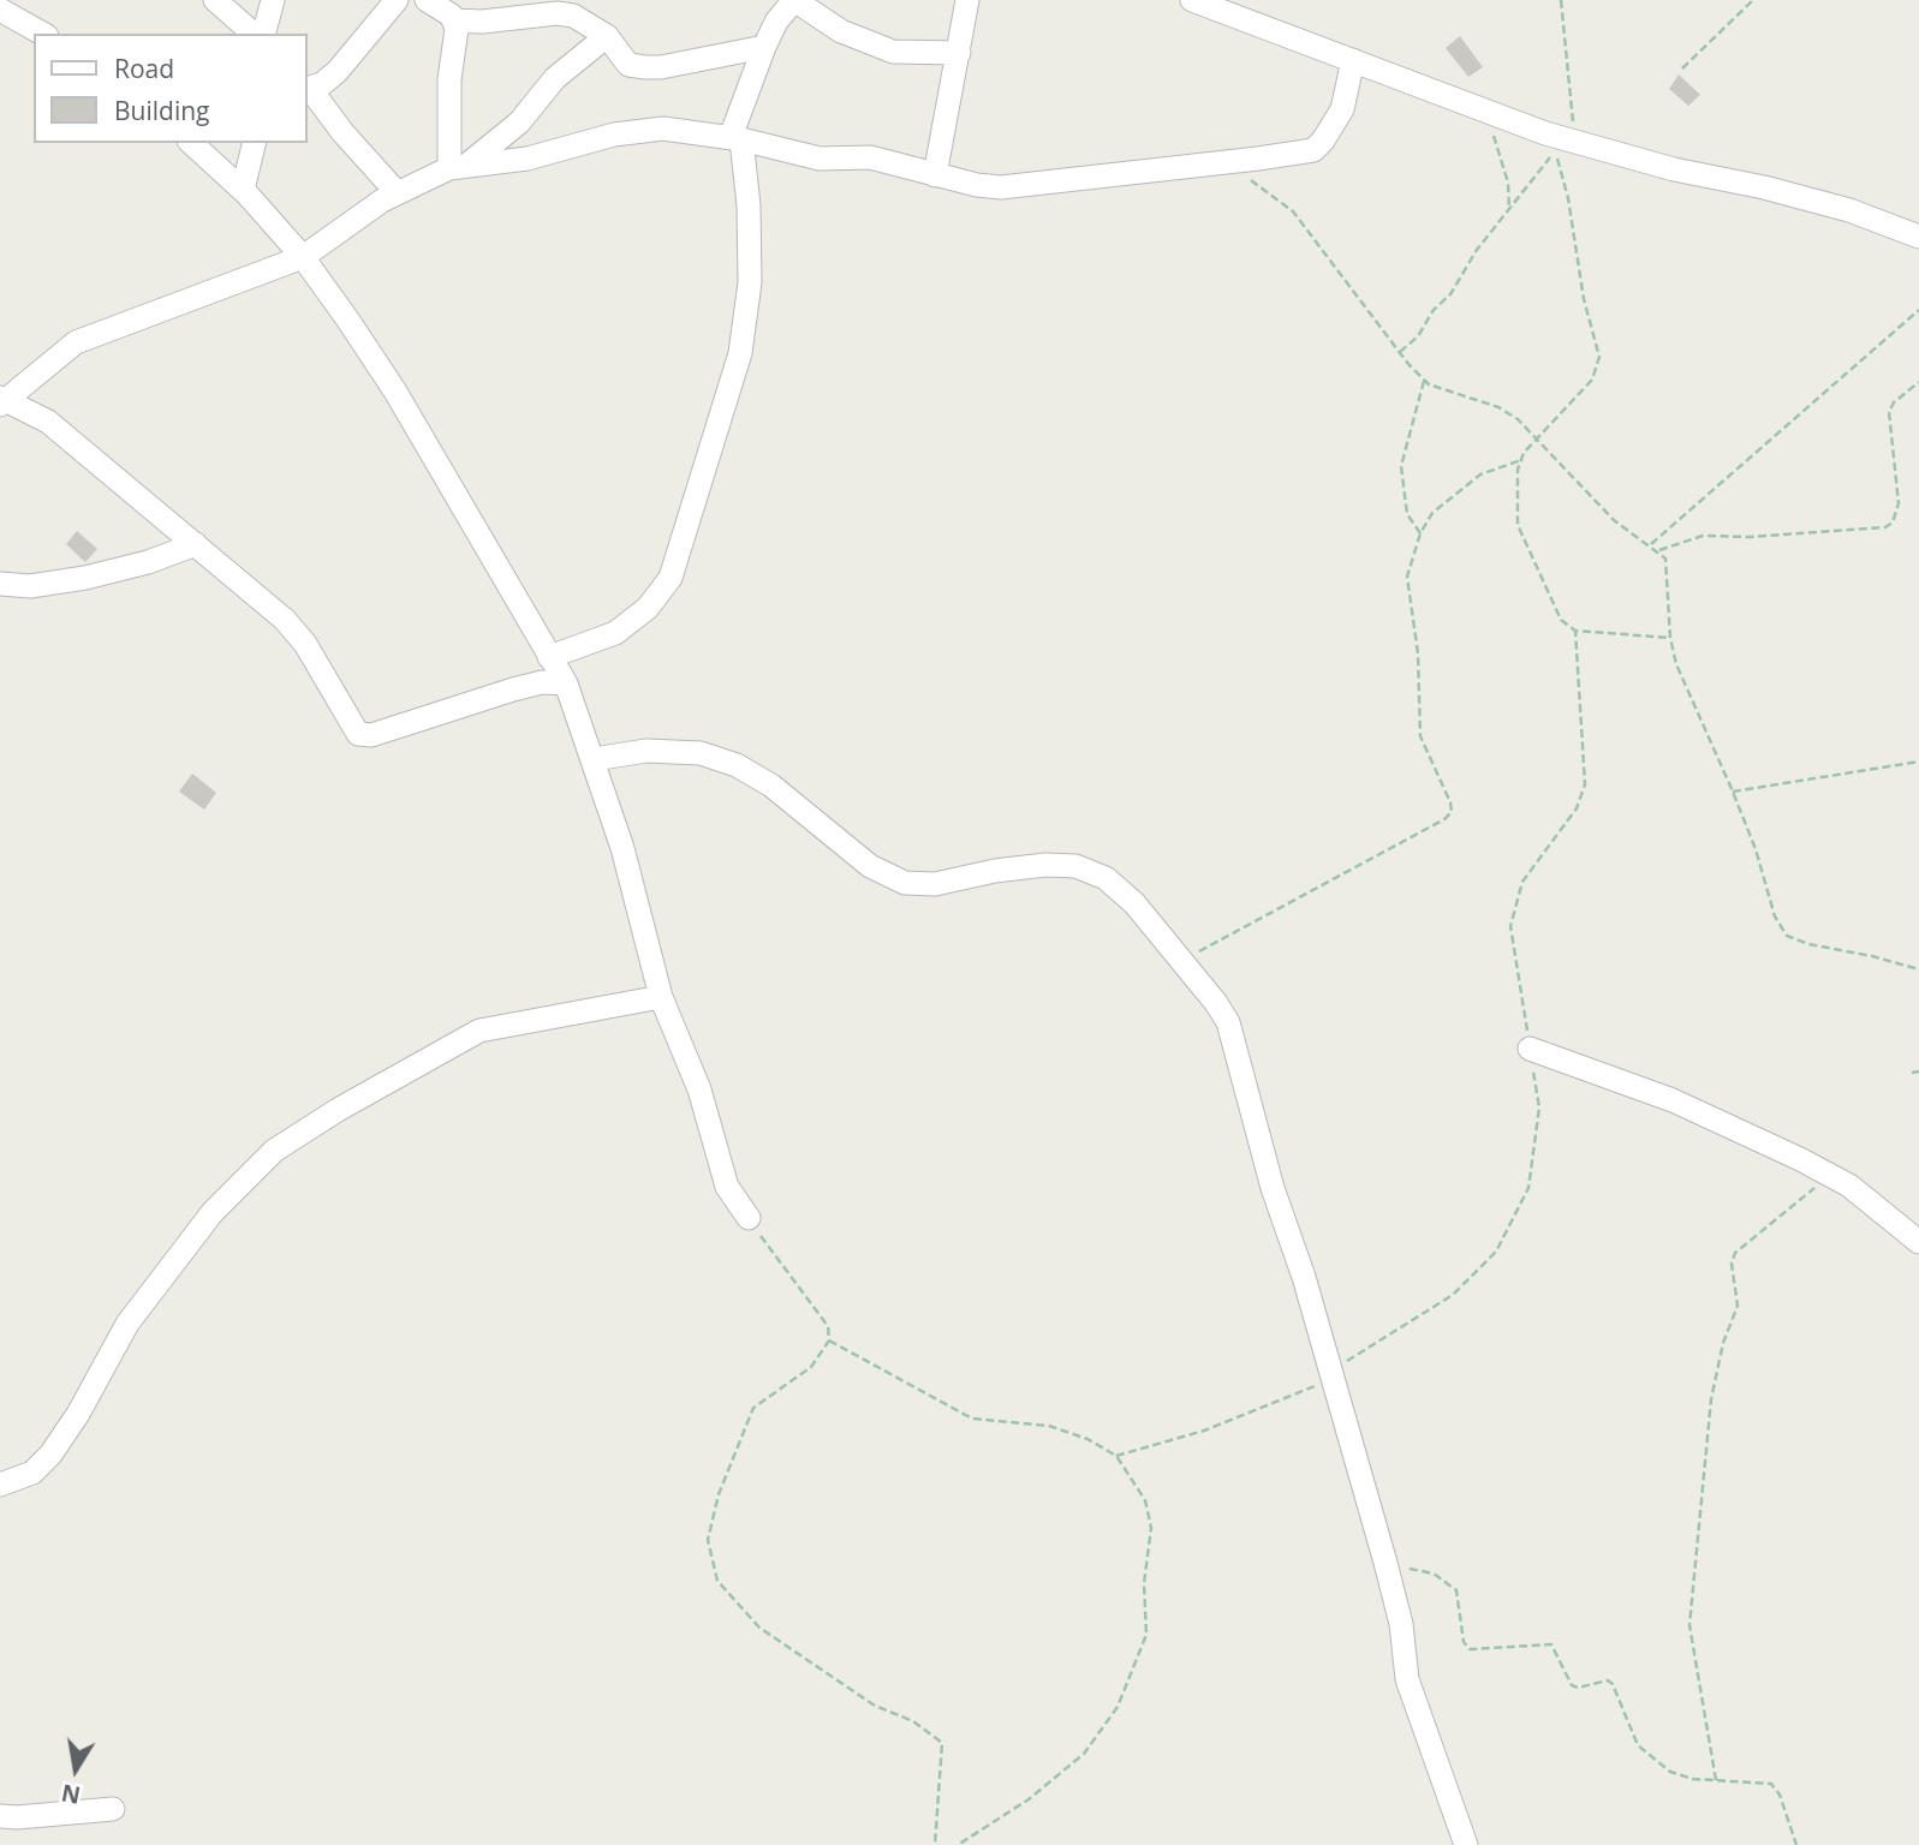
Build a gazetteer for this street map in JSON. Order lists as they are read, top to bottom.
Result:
{
  "legend": ["Road", "Building"],
  "north": "bottom"
}
